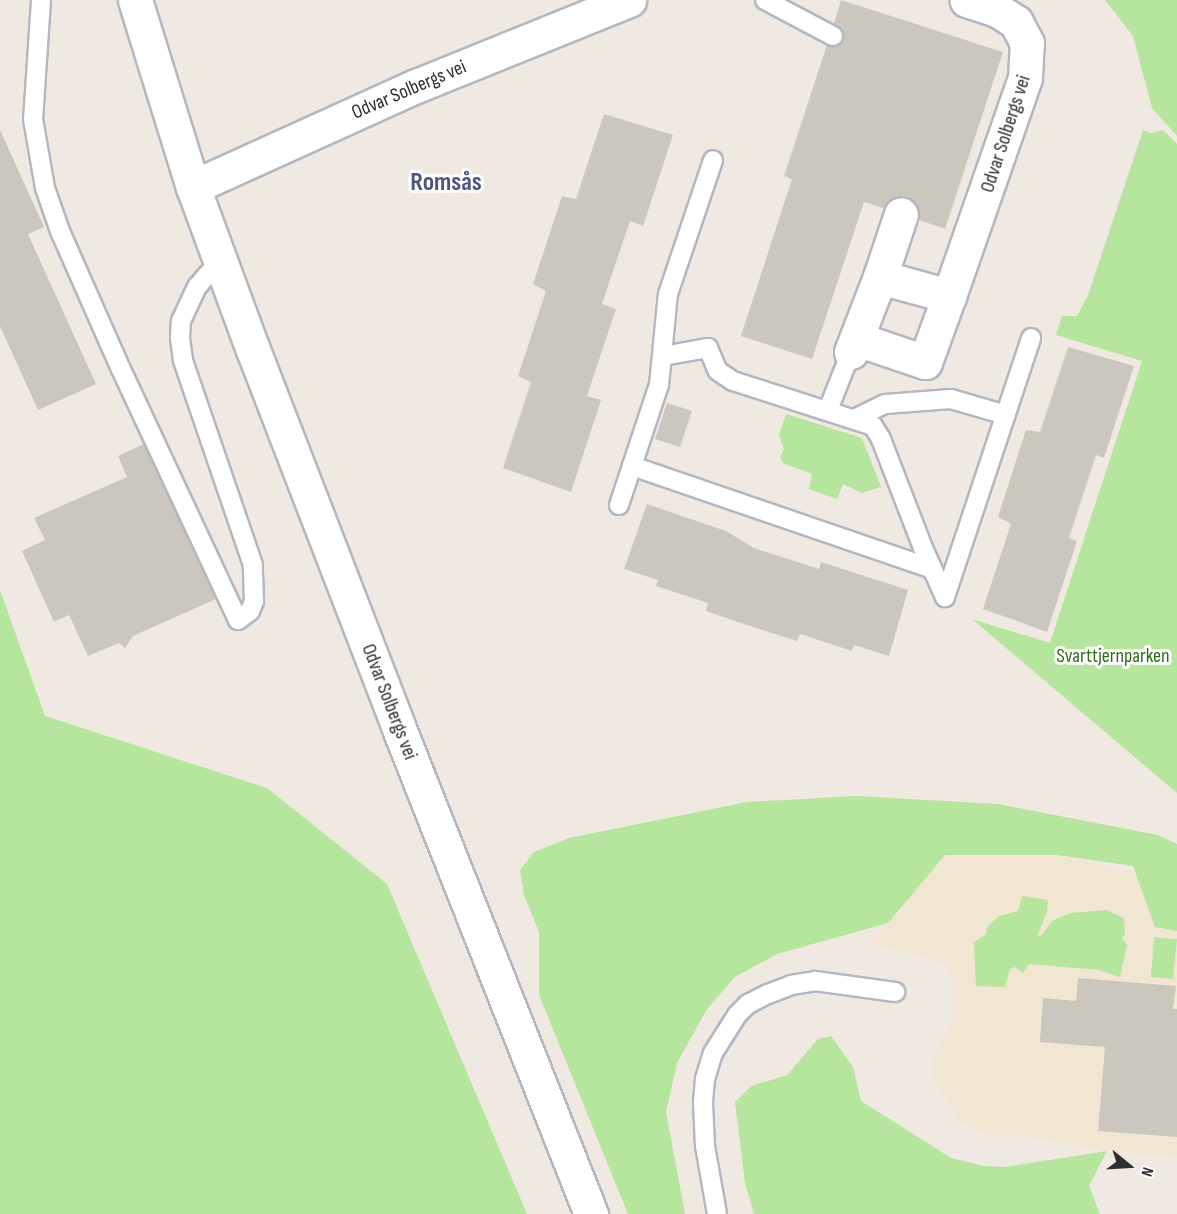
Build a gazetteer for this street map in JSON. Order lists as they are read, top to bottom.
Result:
{
  "streets": {
    "street": ["Odvar Solbergs vei"]
  },
  "districts": ["Romsås"],
  "parks": ["Svarttjernparken"],
  "north": "right"
}
